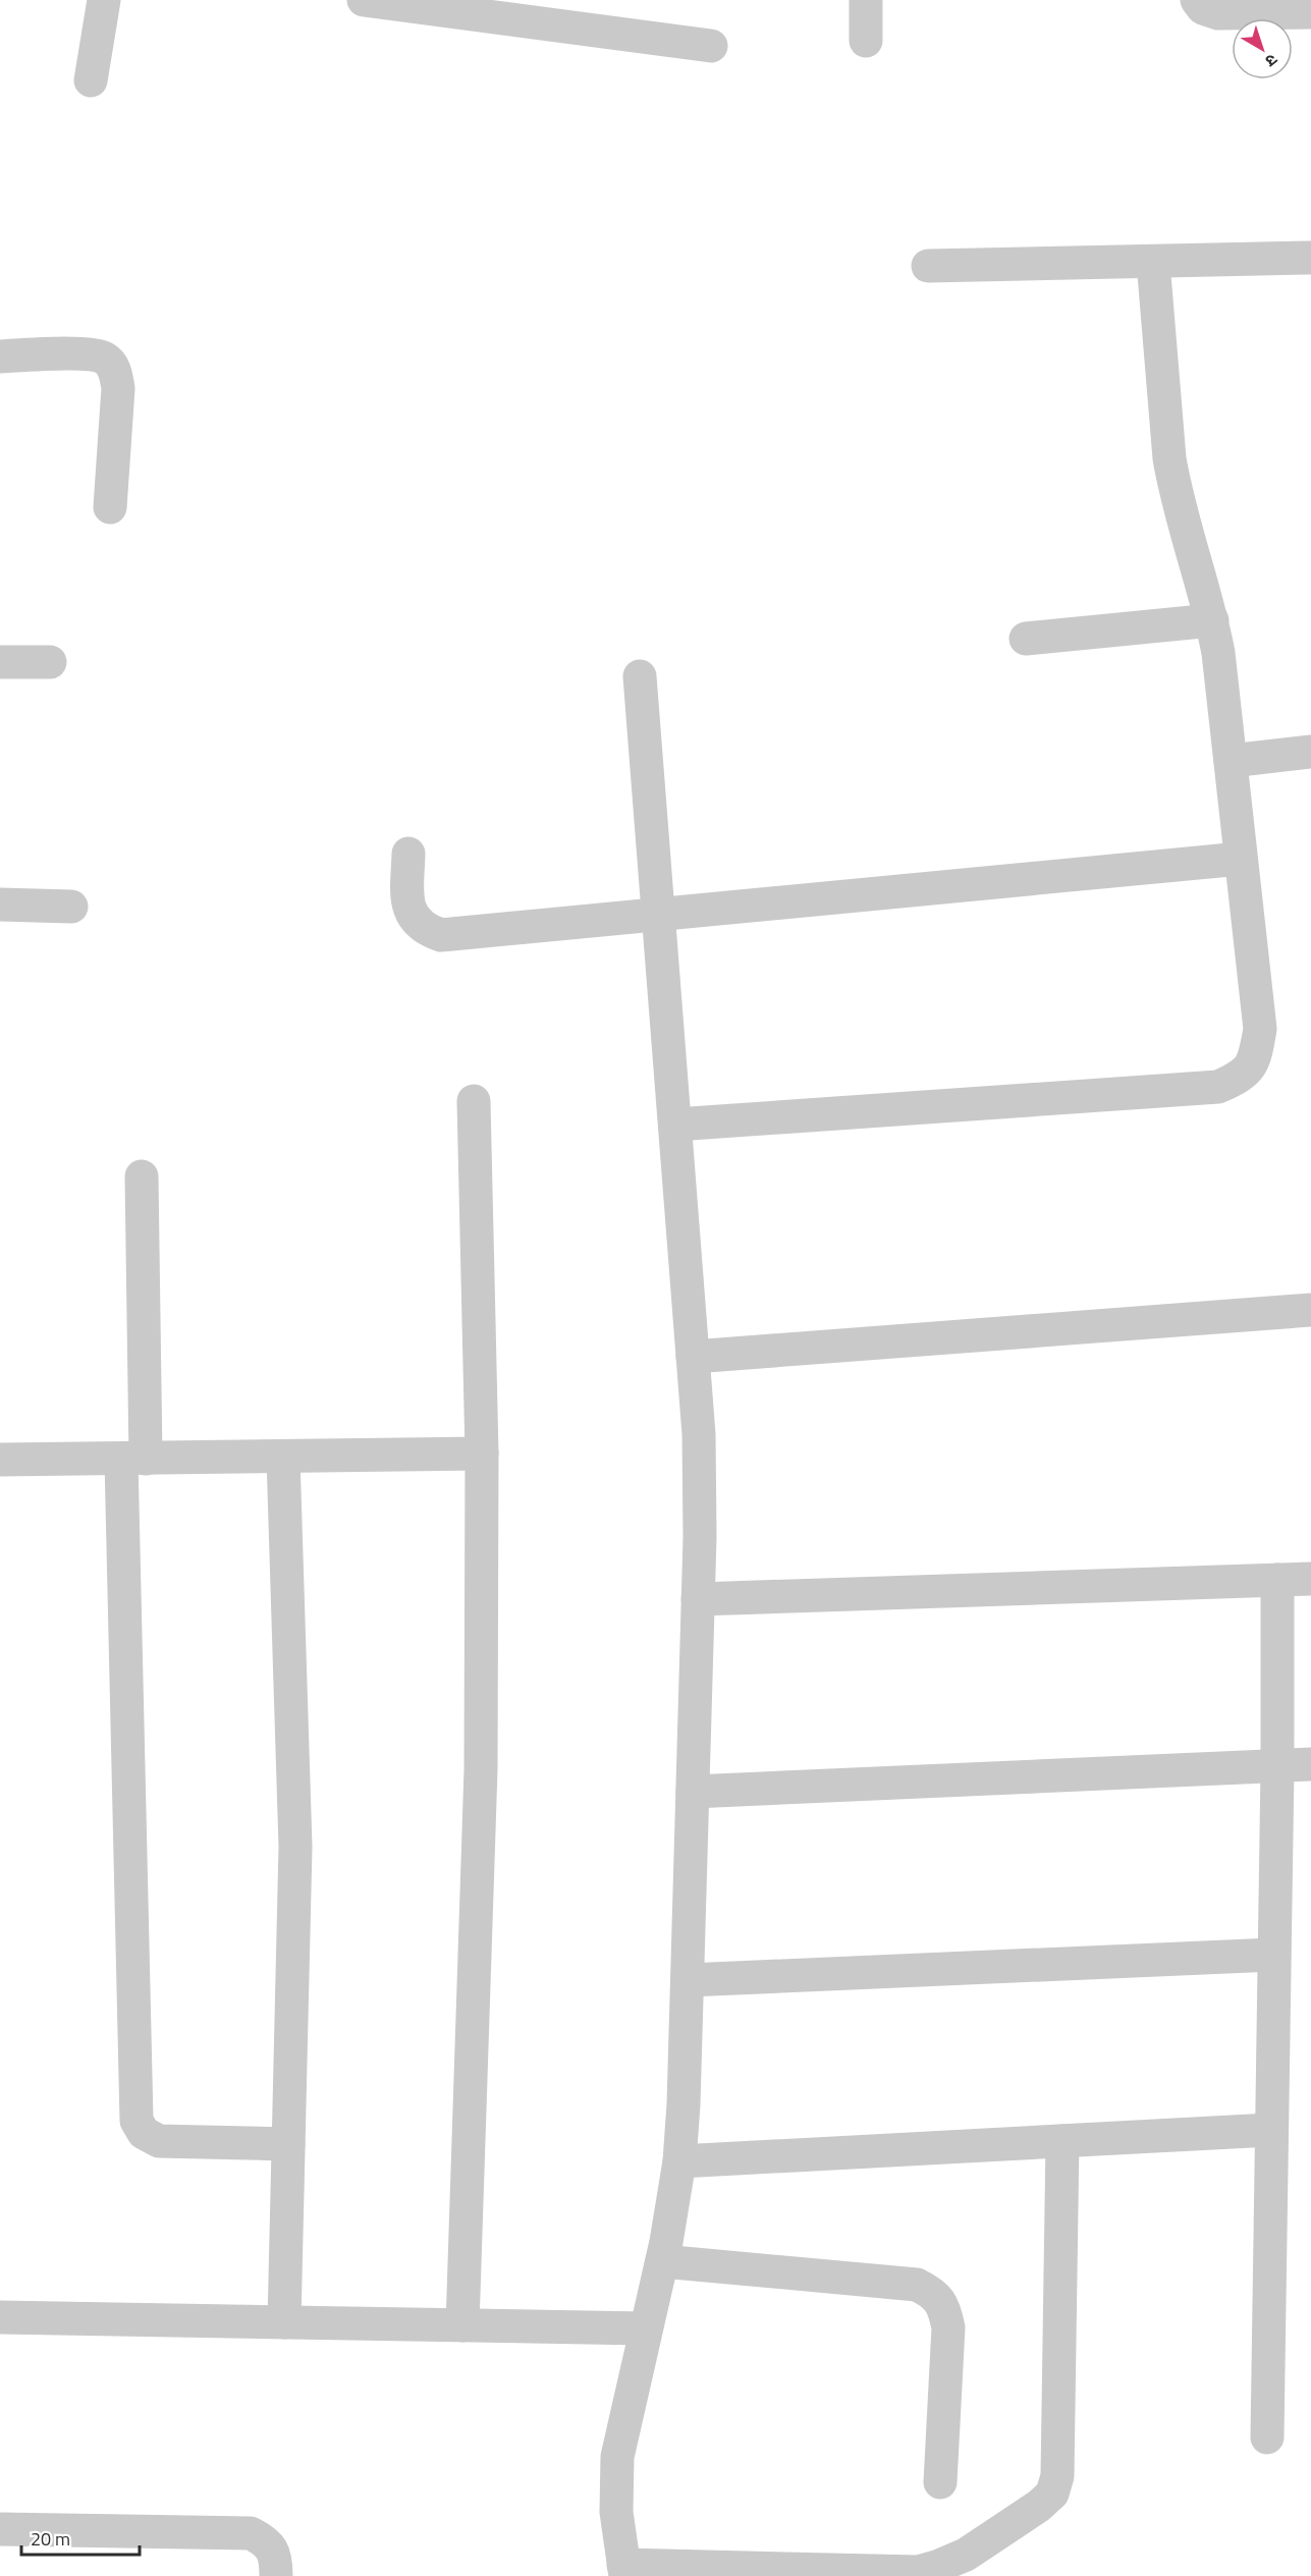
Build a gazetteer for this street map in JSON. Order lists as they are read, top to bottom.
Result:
{
  "scale_bar": "20 m",
  "north": "bottom right"
}
